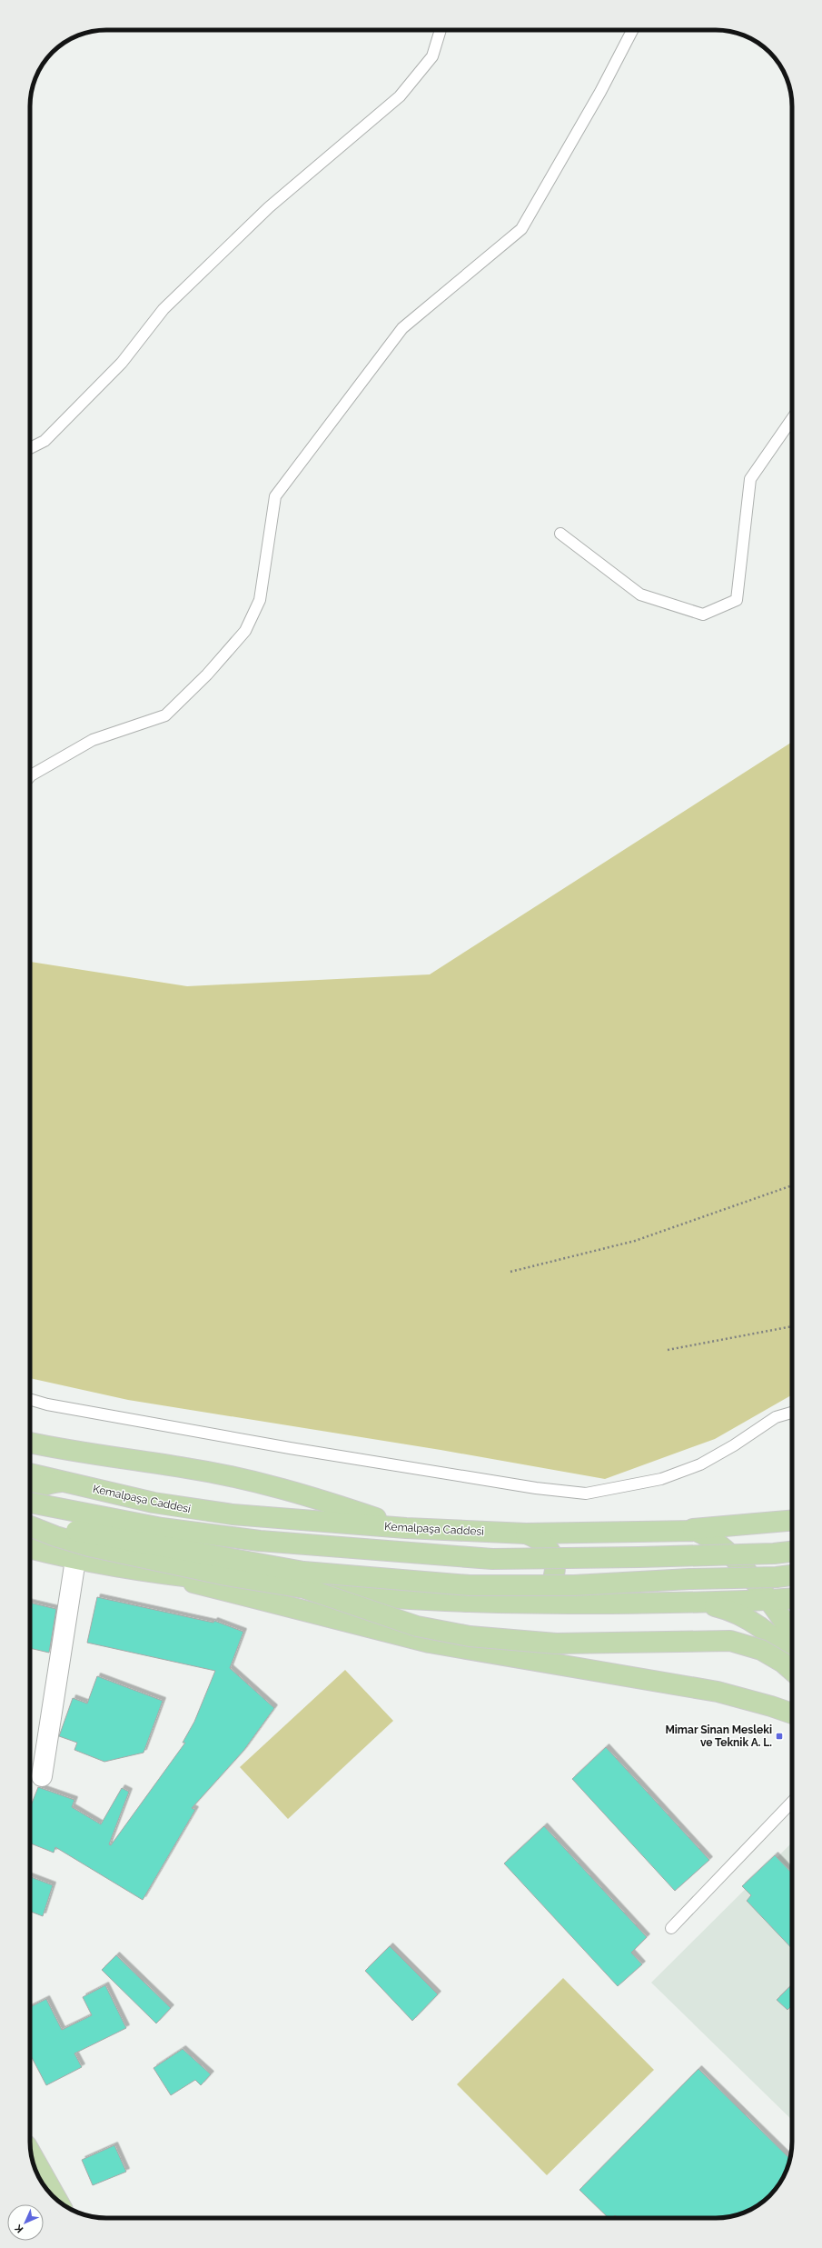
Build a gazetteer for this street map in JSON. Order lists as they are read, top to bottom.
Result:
{
  "streets": {
    "main road": ["Kemalpaşa Caddesi"]
  },
  "places": {
    "transit": ["Mimar Sinan Mesleki ve Teknik A. L."]
  },
  "north": "bottom left"
}
